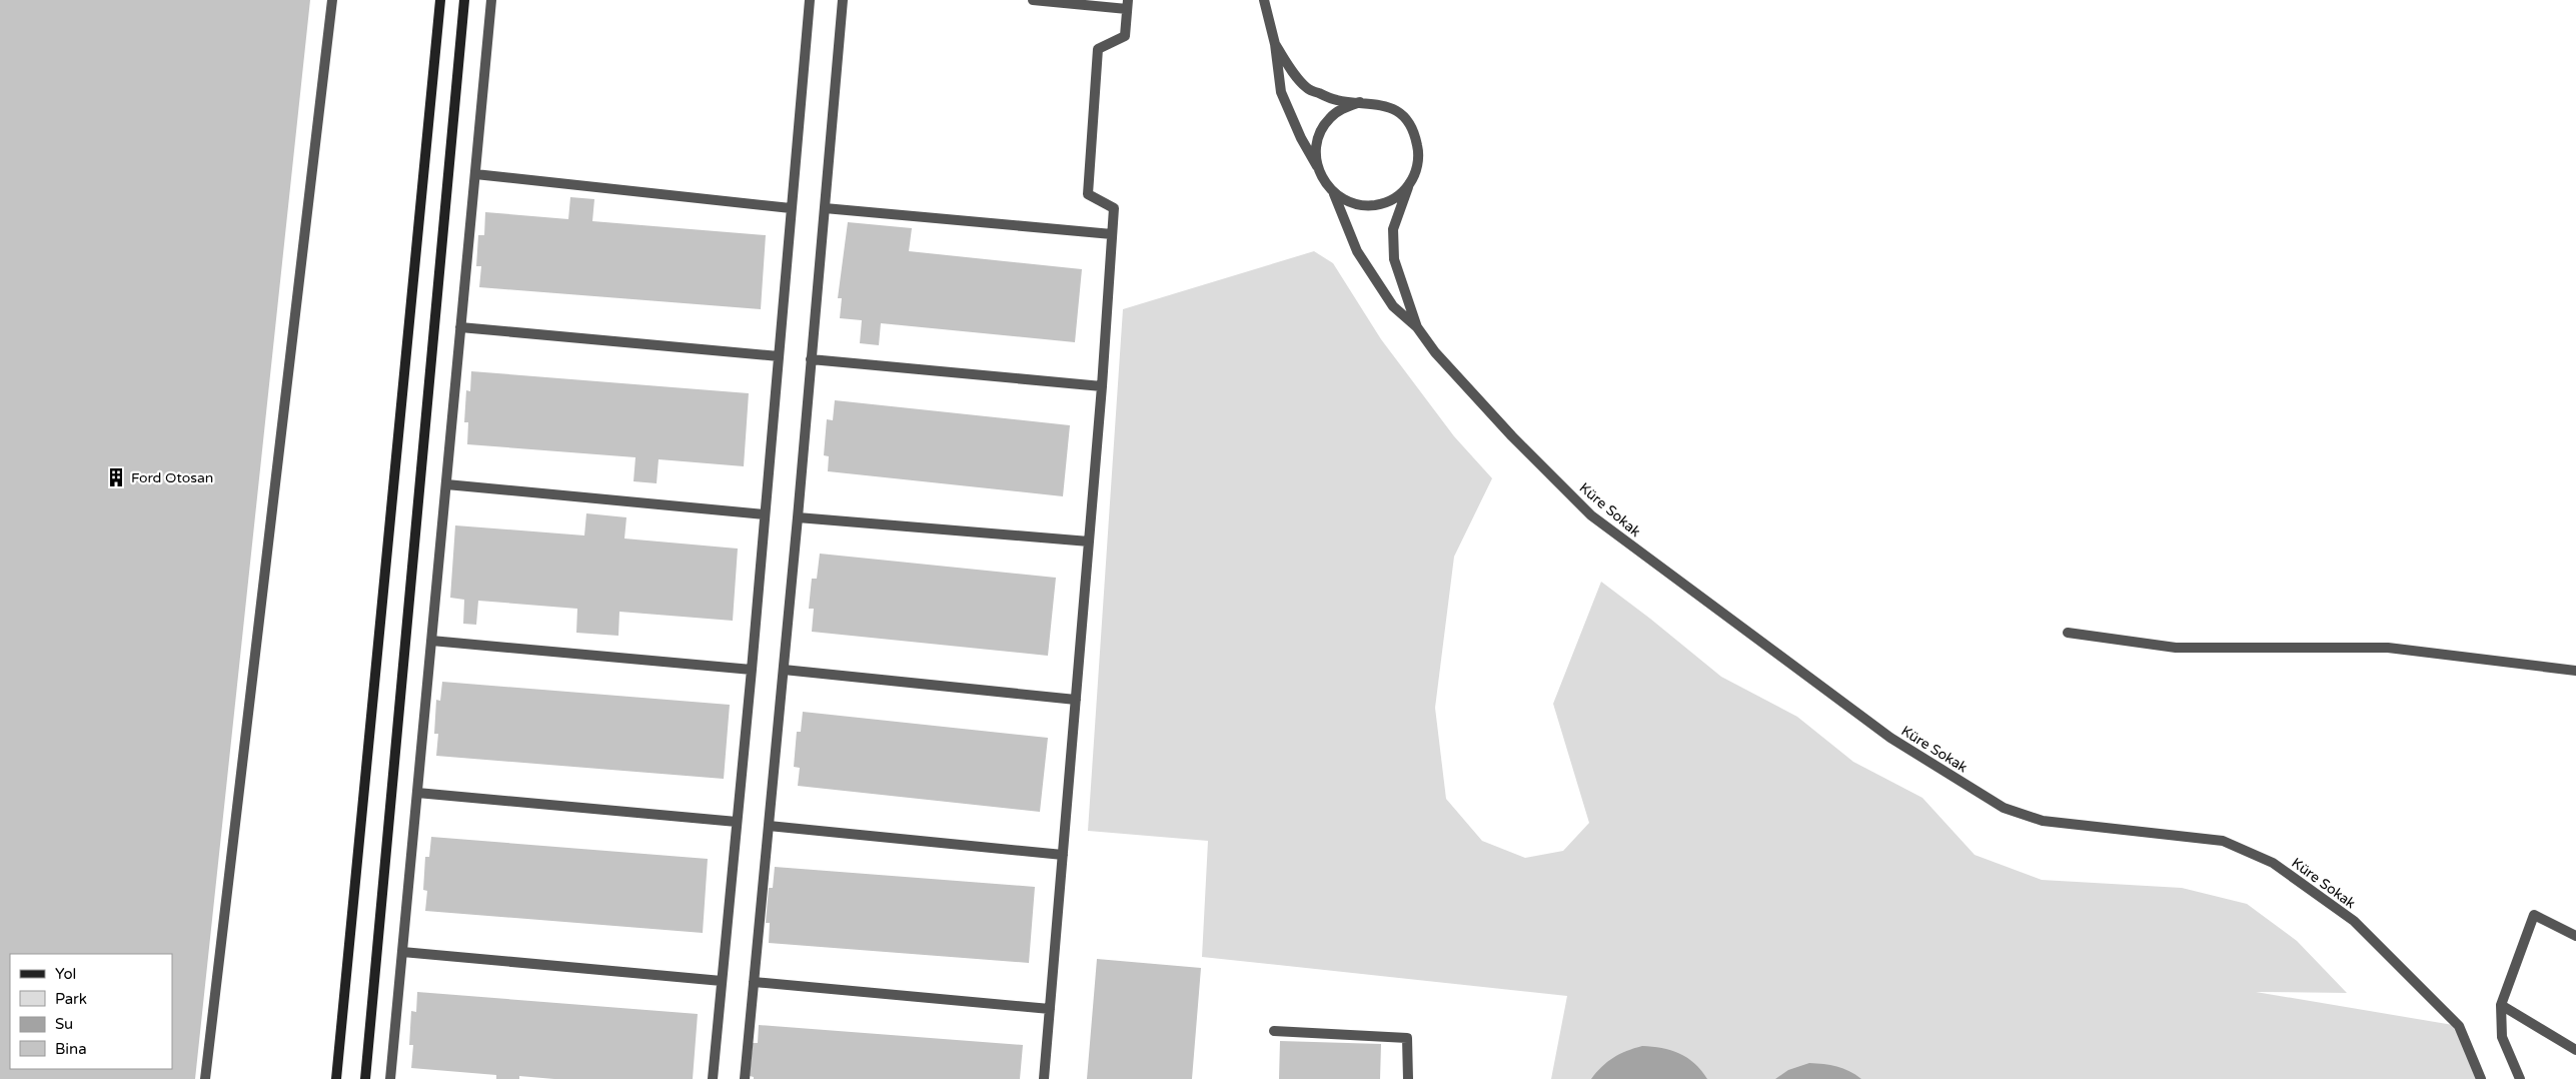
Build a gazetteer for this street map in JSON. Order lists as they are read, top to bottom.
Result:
{
  "streets": {
    "street": ["Küre Sokak"]
  },
  "places": {
    "building": ["Ford Otosan"]
  },
  "legend": [
    "Yol",
    "Park",
    "Su",
    "Bina"
  ]
}
